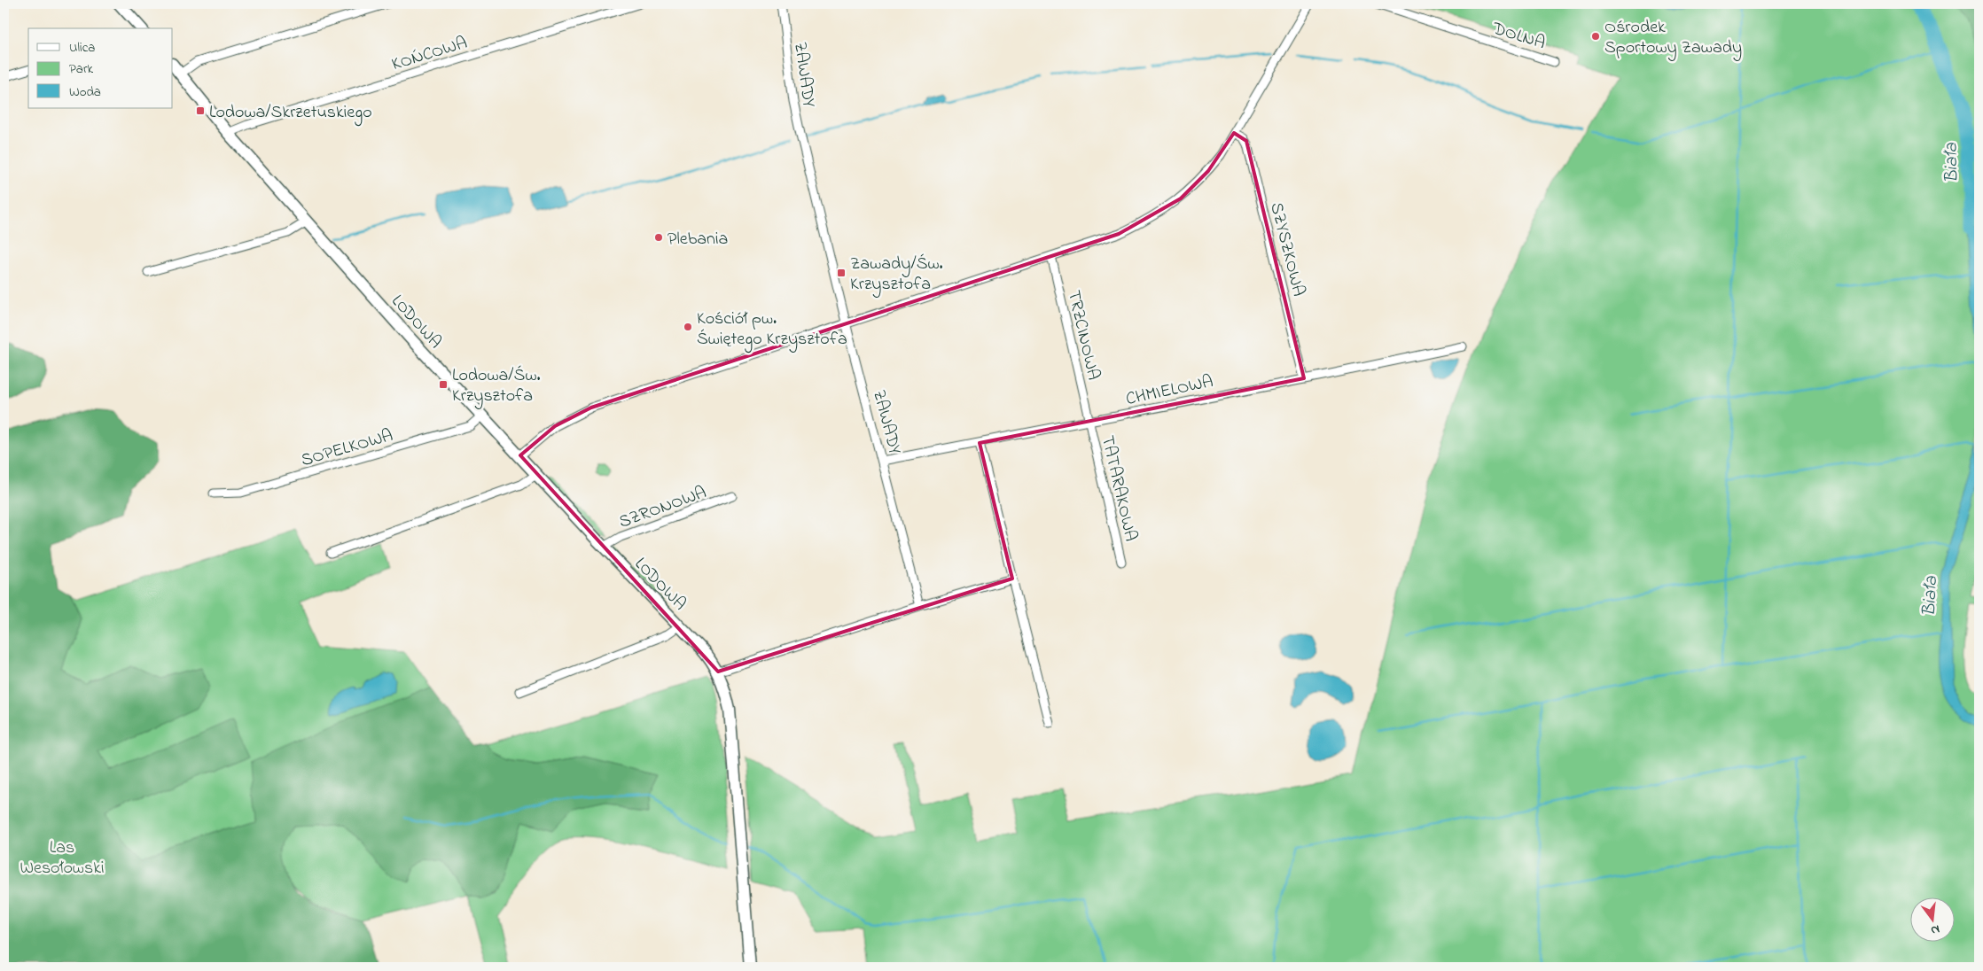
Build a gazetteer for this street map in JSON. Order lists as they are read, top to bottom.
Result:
{
  "streets": {
    "street": [
      "DOLNA",
      "KOŃCOWA",
      "ZAWADY",
      "SZYSZKOWA",
      "LODOWA",
      "TRZCINOWA",
      "CHMIELOWA",
      "SOPELKOWA",
      "TATARAKOWA",
      "SZRONOWA"
    ]
  },
  "crossings": [
    ["KOŃCOWA", "LODOWA"],
    ["ZAWADY", "CHMIELOWA"],
    ["SZYSZKOWA", "CHMIELOWA"],
    ["LODOWA", "SOPELKOWA"],
    ["LODOWA", "SZRONOWA"],
    ["TRZCINOWA", "CHMIELOWA"],
    ["TRZCINOWA", "TATARAKOWA"],
    ["CHMIELOWA", "TATARAKOWA"]
  ],
  "water": ["Biała"],
  "parks": ["Las Wesołowski"],
  "places": {
    "other": ["Ośrodek Sportowy Zawady", "Plebania", "Kościół pw. Świętego Krzysztofa"],
    "transit": ["Lodowa/Skrzetuskiego", "Zawady/Św. Krzysztofa", "Lodowa/Św. Krzysztofa"]
  },
  "legend": ["Ulica", "Park", "Woda"],
  "north": "bottom"
}
